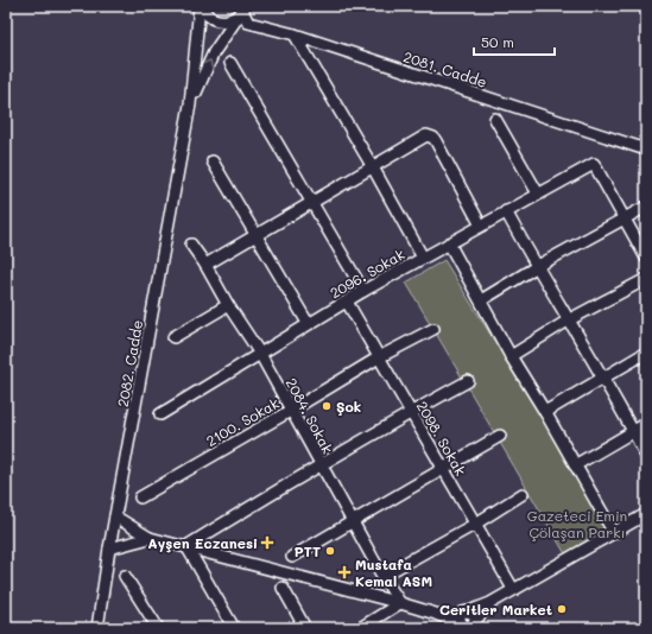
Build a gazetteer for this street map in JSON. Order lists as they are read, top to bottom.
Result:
{
  "streets": {
    "street": [
      "2081. Cadde",
      "2096. Sokak",
      "2082. Cadde",
      "2084. Sokak",
      "2100. Sokak",
      "2098. Sokak"
    ]
  },
  "crossings": [
    ["2081. Cadde", "2082. Cadde"],
    ["2096. Sokak", "2084. Sokak"],
    ["2096. Sokak", "2098. Sokak"],
    ["2084. Sokak", "2100. Sokak"],
    ["2100. Sokak", "2098. Sokak"]
  ],
  "parks": ["Gazeteci Emin Çölaşan Parkı"],
  "places": {
    "other": ["Şok", "PTT", "Ceritler Market"],
    "health": ["Ayşen Eczanesi", "Mustafa Kemal ASM"]
  },
  "scale_bar": "50 m"
}
